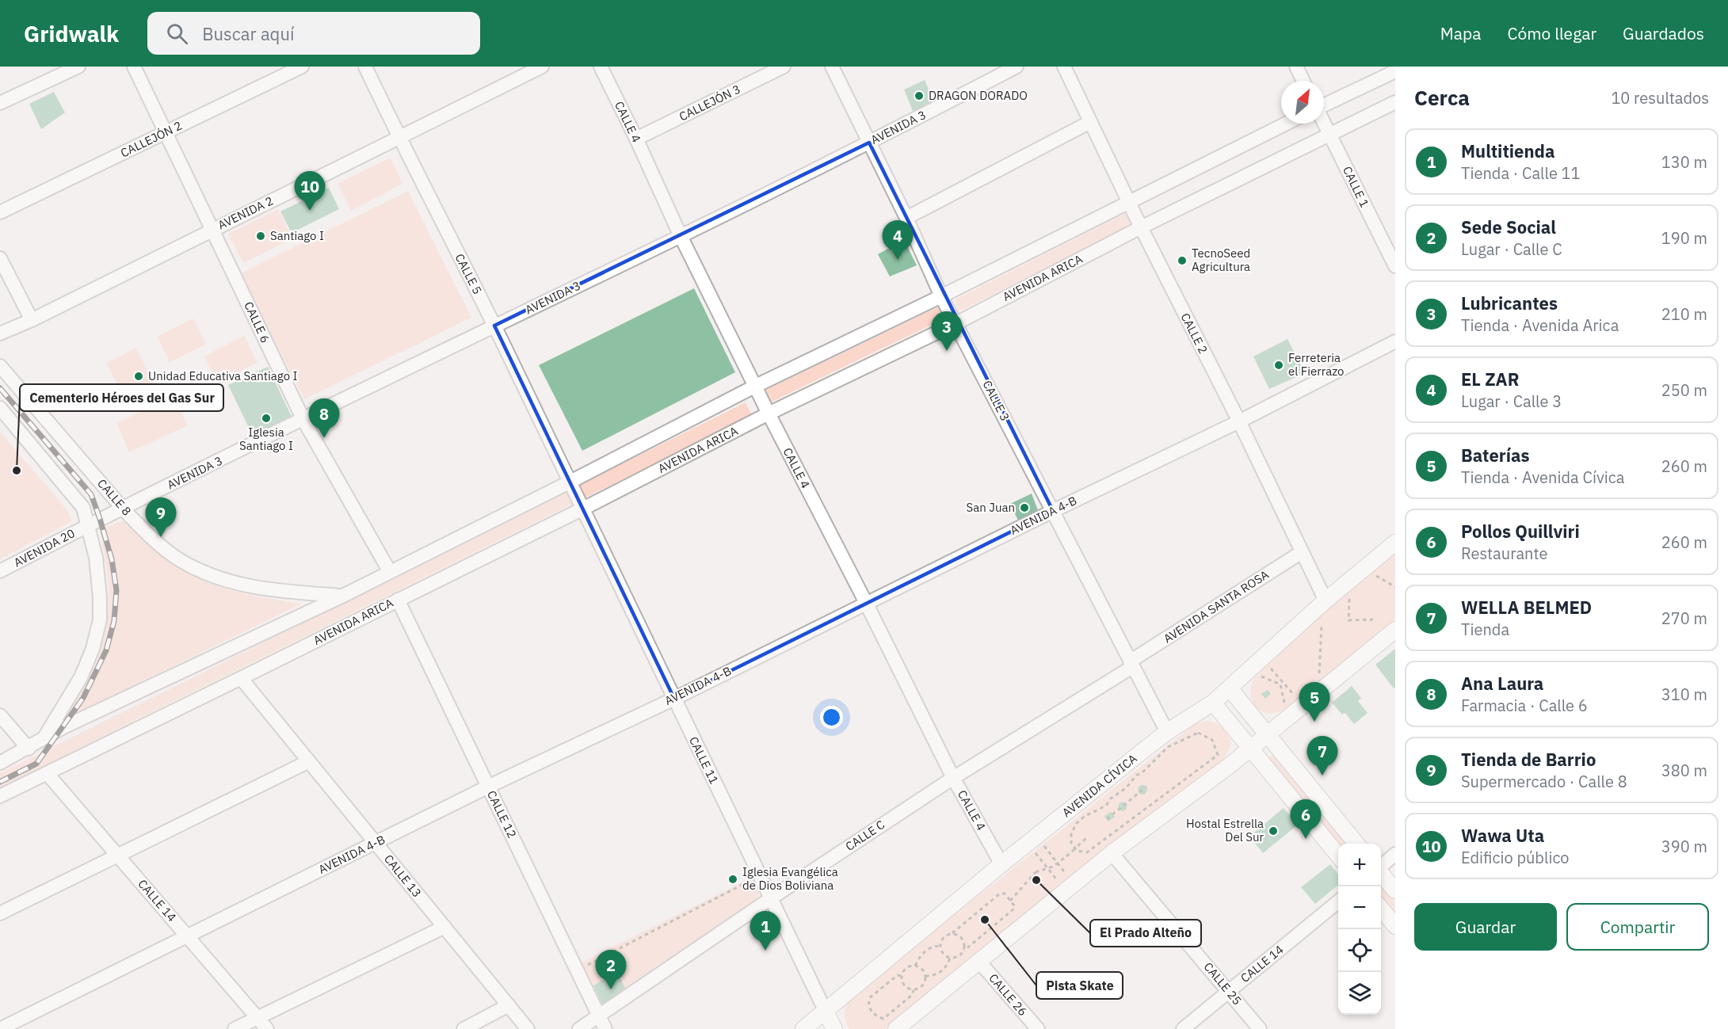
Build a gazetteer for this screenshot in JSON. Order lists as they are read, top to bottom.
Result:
{
  "streets": {
    "main road": ["AVENIDA CÍVICA"],
    "street": [
      "CALLEJÓN 3",
      "CALLE 4",
      "AVENIDA 3",
      "CALLEJÓN 2",
      "CALLE 1",
      "AVENIDA 2",
      "CALLE 5",
      "AVENIDA ARICA",
      "CALLE 6",
      "CALLE 2",
      "CALLE 3",
      "CALLE 8",
      "AVENIDA 4-B",
      "AVENIDA 20",
      "AVENIDA SANTA ROSA",
      "CALLE 11",
      "CALLE 12",
      "CALLE C",
      "CALLE 13",
      "CALLE 14",
      "CALLE 25",
      "CALLE 26"
    ]
  },
  "crossings": [
    ["CALLEJÓN 3", "CALLE 4"],
    ["CALLE 4", "AVENIDA 3"],
    ["CALLE 4", "AVENIDA ARICA"],
    ["CALLE 4", "AVENIDA 4-B"],
    ["CALLE 4", "AVENIDA CÍVICA"],
    ["CALLE 4", "CALLE C"],
    ["AVENIDA 3", "CALLE 5"],
    ["AVENIDA 3", "CALLE 6"],
    ["AVENIDA 3", "CALLE 3"],
    ["AVENIDA 3", "CALLE 8"],
    ["AVENIDA 3", "AVENIDA 20"],
    ["CALLEJÓN 2", "CALLE 6"],
    ["CALLE 1", "AVENIDA ARICA"],
    ["AVENIDA 2", "CALLE 5"],
    ["AVENIDA 2", "CALLE 6"],
    ["CALLE 5", "AVENIDA ARICA"],
    ["CALLE 5", "CALLE 11"],
    ["AVENIDA ARICA", "CALLE 2"],
    ["AVENIDA ARICA", "CALLE 3"],
    ["AVENIDA ARICA", "CALLE 11"],
    ["AVENIDA ARICA", "CALLE 12"],
    ["AVENIDA ARICA", "CALLE 13"],
    ["AVENIDA ARICA", "CALLE 14"],
    ["CALLE 2", "AVENIDA 4-B"],
    ["CALLE 2", "AVENIDA SANTA ROSA"],
    ["CALLE 2", "AVENIDA CÍVICA"],
    ["CALLE 3", "AVENIDA 4-B"],
    ["CALLE 3", "AVENIDA SANTA ROSA"],
    ["CALLE 3", "AVENIDA CÍVICA"],
    ["CALLE 3", "CALLE C"],
    ["AVENIDA 4-B", "CALLE 11"],
    ["AVENIDA 4-B", "CALLE 12"],
    ["AVENIDA 4-B", "CALLE 13"],
    ["AVENIDA 4-B", "CALLE 14"],
    ["AVENIDA SANTA ROSA", "CALLE C"],
    ["CALLE 11", "AVENIDA CÍVICA"],
    ["CALLE 11", "CALLE C"],
    ["CALLE 12", "CALLE C"],
    ["CALLE 14", "CALLE 25"]
  ],
  "places": [
    "DRAGON DORADO",
    "Santiago I",
    "TecnoSeed Agricultura",
    "Ferreteria el Fierrazo",
    "Unidad Educativa Santiago I",
    "Iglesia Santiago I",
    "Cementerio Héroes del Gas Sur",
    "San Juan",
    "Hostal Estrella Del Sur",
    "Iglesia Evangélica de Dios Boliviana",
    "El Prado Alteño",
    "Pista Skate"
  ],
  "north": "top right",
  "page": {
    "header": "Gridwalk",
    "search": "Buscar aquí",
    "nav": ["Mapa", "Cómo llegar", "Guardados"],
    "heading": ["Cerca", "10 resultados"],
    "list": [
      {
        "mark": "1",
        "name": "Multitienda",
        "note": "Tienda · Calle 11",
        "value": "130 m"
      },
      {
        "mark": "2",
        "name": "Sede Social",
        "note": "Lugar · Calle C",
        "value": "190 m"
      },
      {
        "mark": "3",
        "name": "Lubricantes",
        "note": "Tienda · Avenida Arica",
        "value": "210 m"
      },
      {
        "mark": "4",
        "name": "EL ZAR",
        "note": "Lugar · Calle 3",
        "value": "250 m"
      },
      {
        "mark": "5",
        "name": "Baterías",
        "note": "Tienda · Avenida Cívica",
        "value": "260 m"
      },
      {
        "mark": "6",
        "name": "Pollos Quillviri",
        "note": "Restaurante",
        "value": "260 m"
      },
      {
        "mark": "7",
        "name": "WELLA BELMED",
        "note": "Tienda",
        "value": "270 m"
      },
      {
        "mark": "8",
        "name": "Ana Laura",
        "note": "Farmacia · Calle 6",
        "value": "310 m"
      },
      {
        "mark": "9",
        "name": "Tienda de Barrio",
        "note": "Supermercado · Calle 8",
        "value": "380 m"
      },
      {
        "mark": "10",
        "name": "Wawa Uta",
        "note": "Edificio público",
        "value": "390 m"
      }
    ],
    "pins": [
      "10",
      "4",
      "3",
      "8",
      "9",
      "5",
      "7",
      "6",
      "1",
      "2"
    ],
    "map_buttons": ["+", "−"],
    "buttons": ["Guardar", "Compartir"]
  }
}
